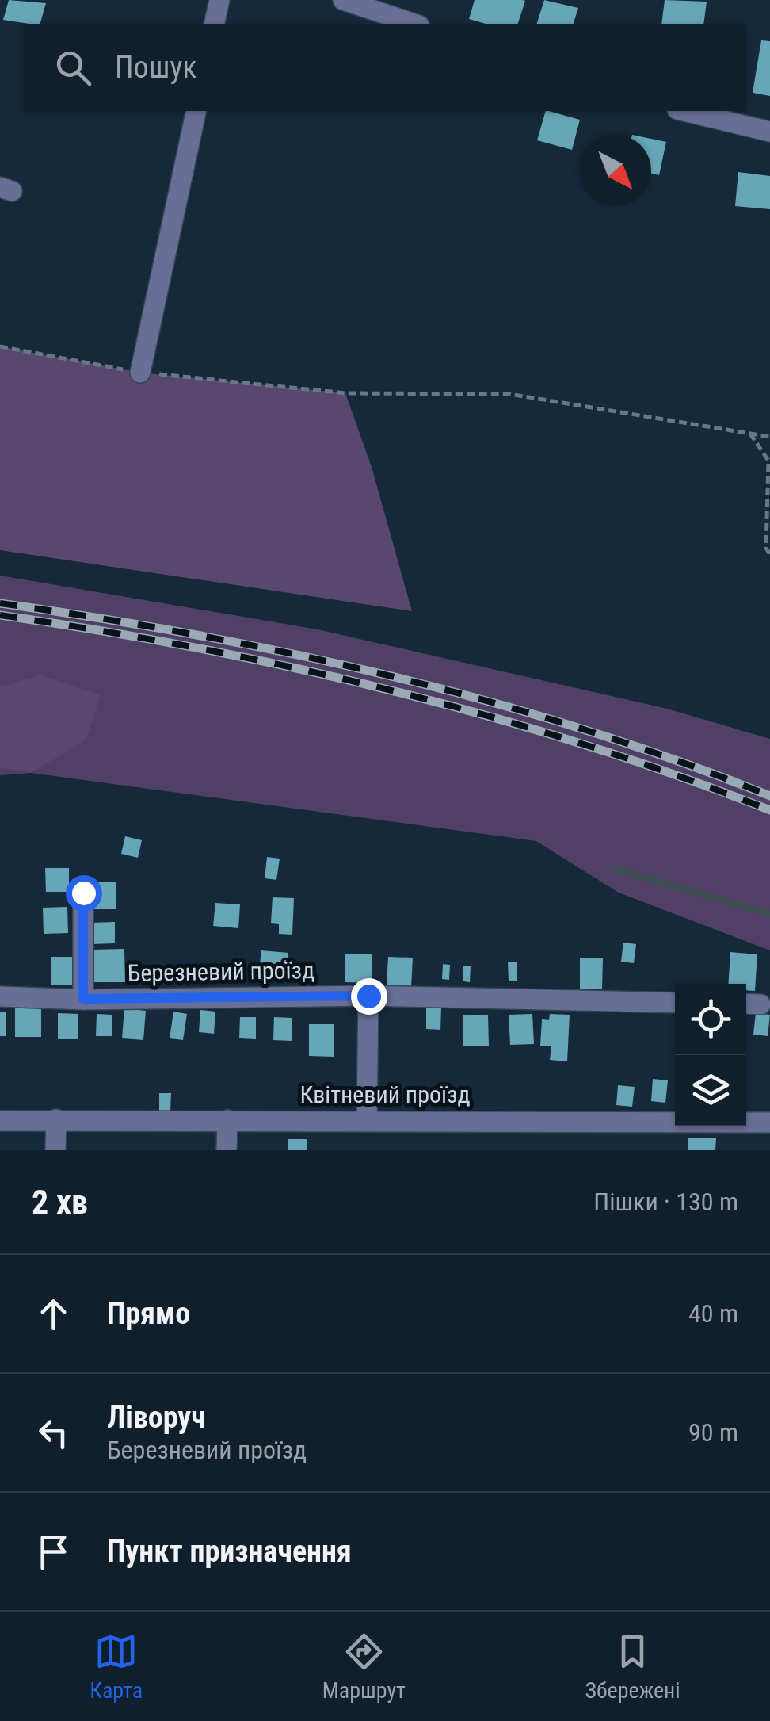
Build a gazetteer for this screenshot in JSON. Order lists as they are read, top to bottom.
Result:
{
  "streets": {
    "street": ["Березневий проїзд", "Квітневий проїзд"]
  },
  "north": "bottom right",
  "page": {
    "search": "Пошук",
    "heading": ["2 хв", "Пішки · 130 m"],
    "list": [
      ["Прямо", "40 m"],
      ["Ліворуч", "Березневий проїзд", "90 m"],
      "Пункт призначення"
    ],
    "nav": ["Карта", "Маршрут", "Збережені"]
  }
}
